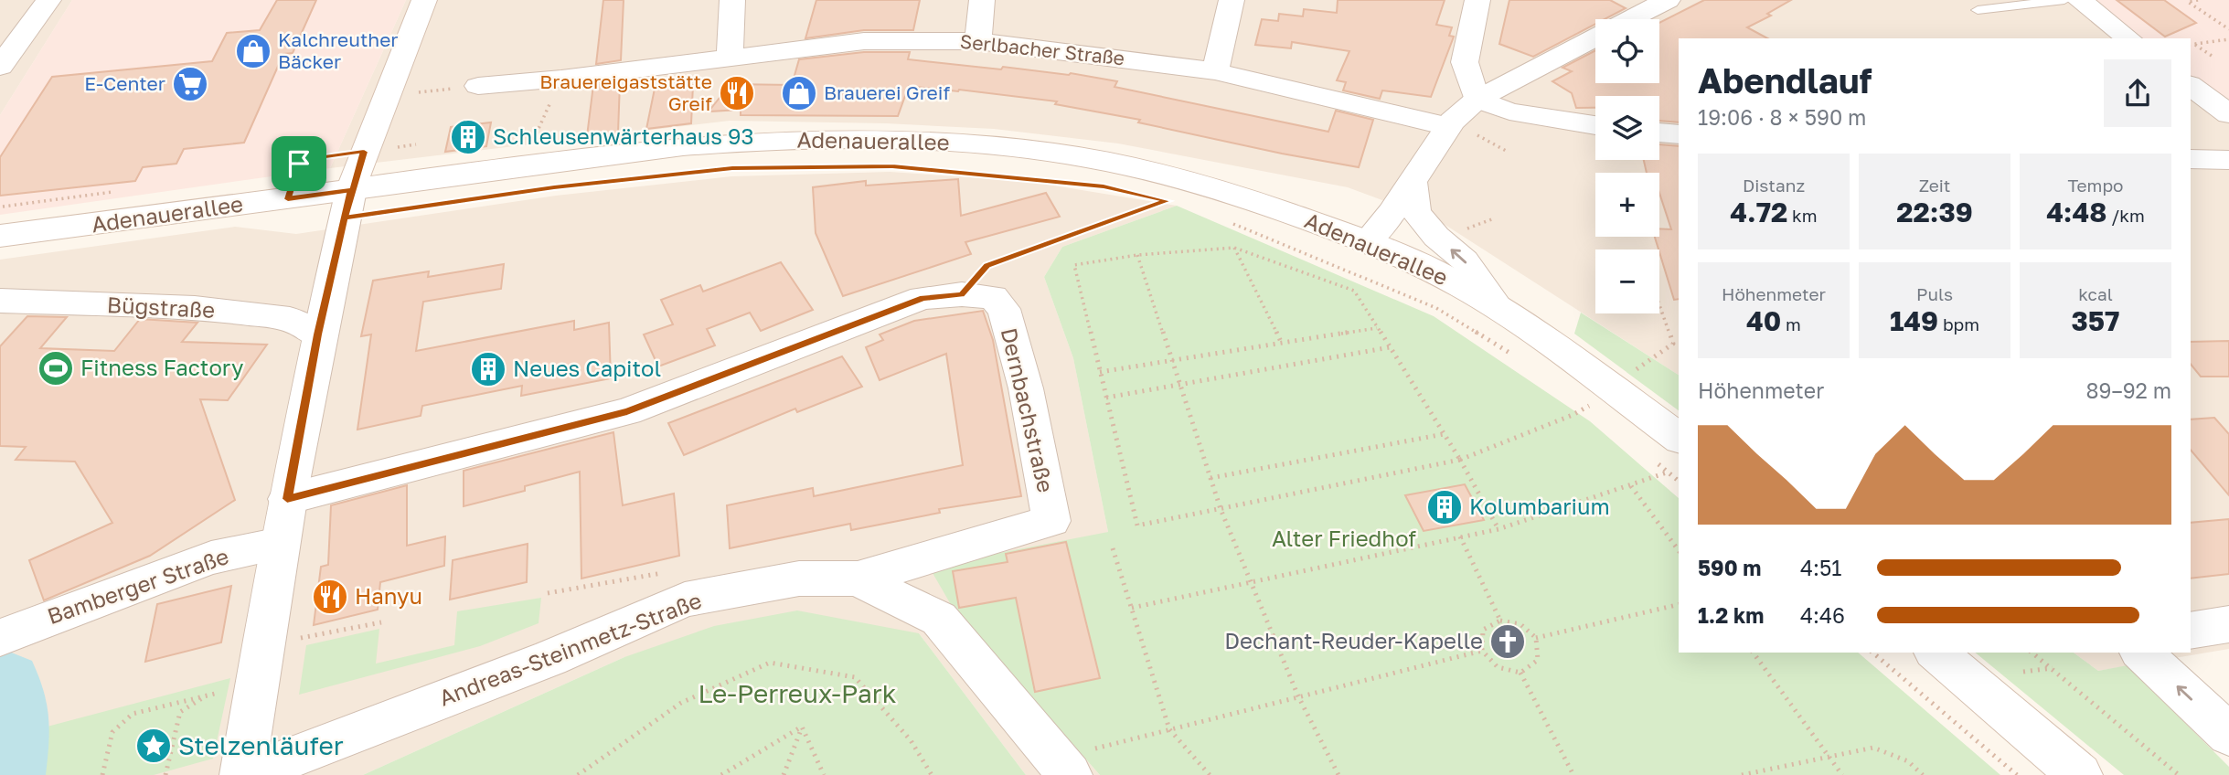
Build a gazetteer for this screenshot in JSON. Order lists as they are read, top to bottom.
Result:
{
  "streets": {
    "street": [
      "Serlbacher Straße",
      "Adenauerallee",
      "Bügstraße",
      "Dernbachstraße",
      "Bamberger Straße",
      "Andreas-Steinmetz-Straße"
    ]
  },
  "crossings": [
    ["Dernbachstraße", "Andreas-Steinmetz-Straße"]
  ],
  "parks": ["Alter Friedhof", "Le-Perreux-Park"],
  "places": {
    "shop": ["Kalchreuther Bäcker", "Brauerei Greif"],
    "supermarket": ["E-Center"],
    "restaurant": ["Brauereigaststätte Greif", "Hanyu"],
    "building": ["Schleusenwärterhaus 93", "Neues Capitol", "Kolumbarium"],
    "sports": ["Fitness Factory"],
    "church": ["Dechant-Reuder-Kapelle"],
    "place": ["Stelzenläufer"]
  },
  "page": {
    "map_buttons": ["+", "−"],
    "heading": ["Abendlauf", "19:06 · 8 × 590 m"],
    "stats": [
      ["Distanz", "4.72 km"],
      ["Zeit", "22:39"],
      ["Tempo", "4:48 /km"],
      ["Höhenmeter", "40 m"],
      ["Puls", "149 bpm"],
      ["kcal", "357"]
    ],
    "chart": ["Höhenmeter", "89–92 m"],
    "list": [
      {
        "name": "590 m",
        "note": "4:51"
      },
      {
        "name": "1.2 km",
        "note": "4:46"
      }
    ]
  }
}
